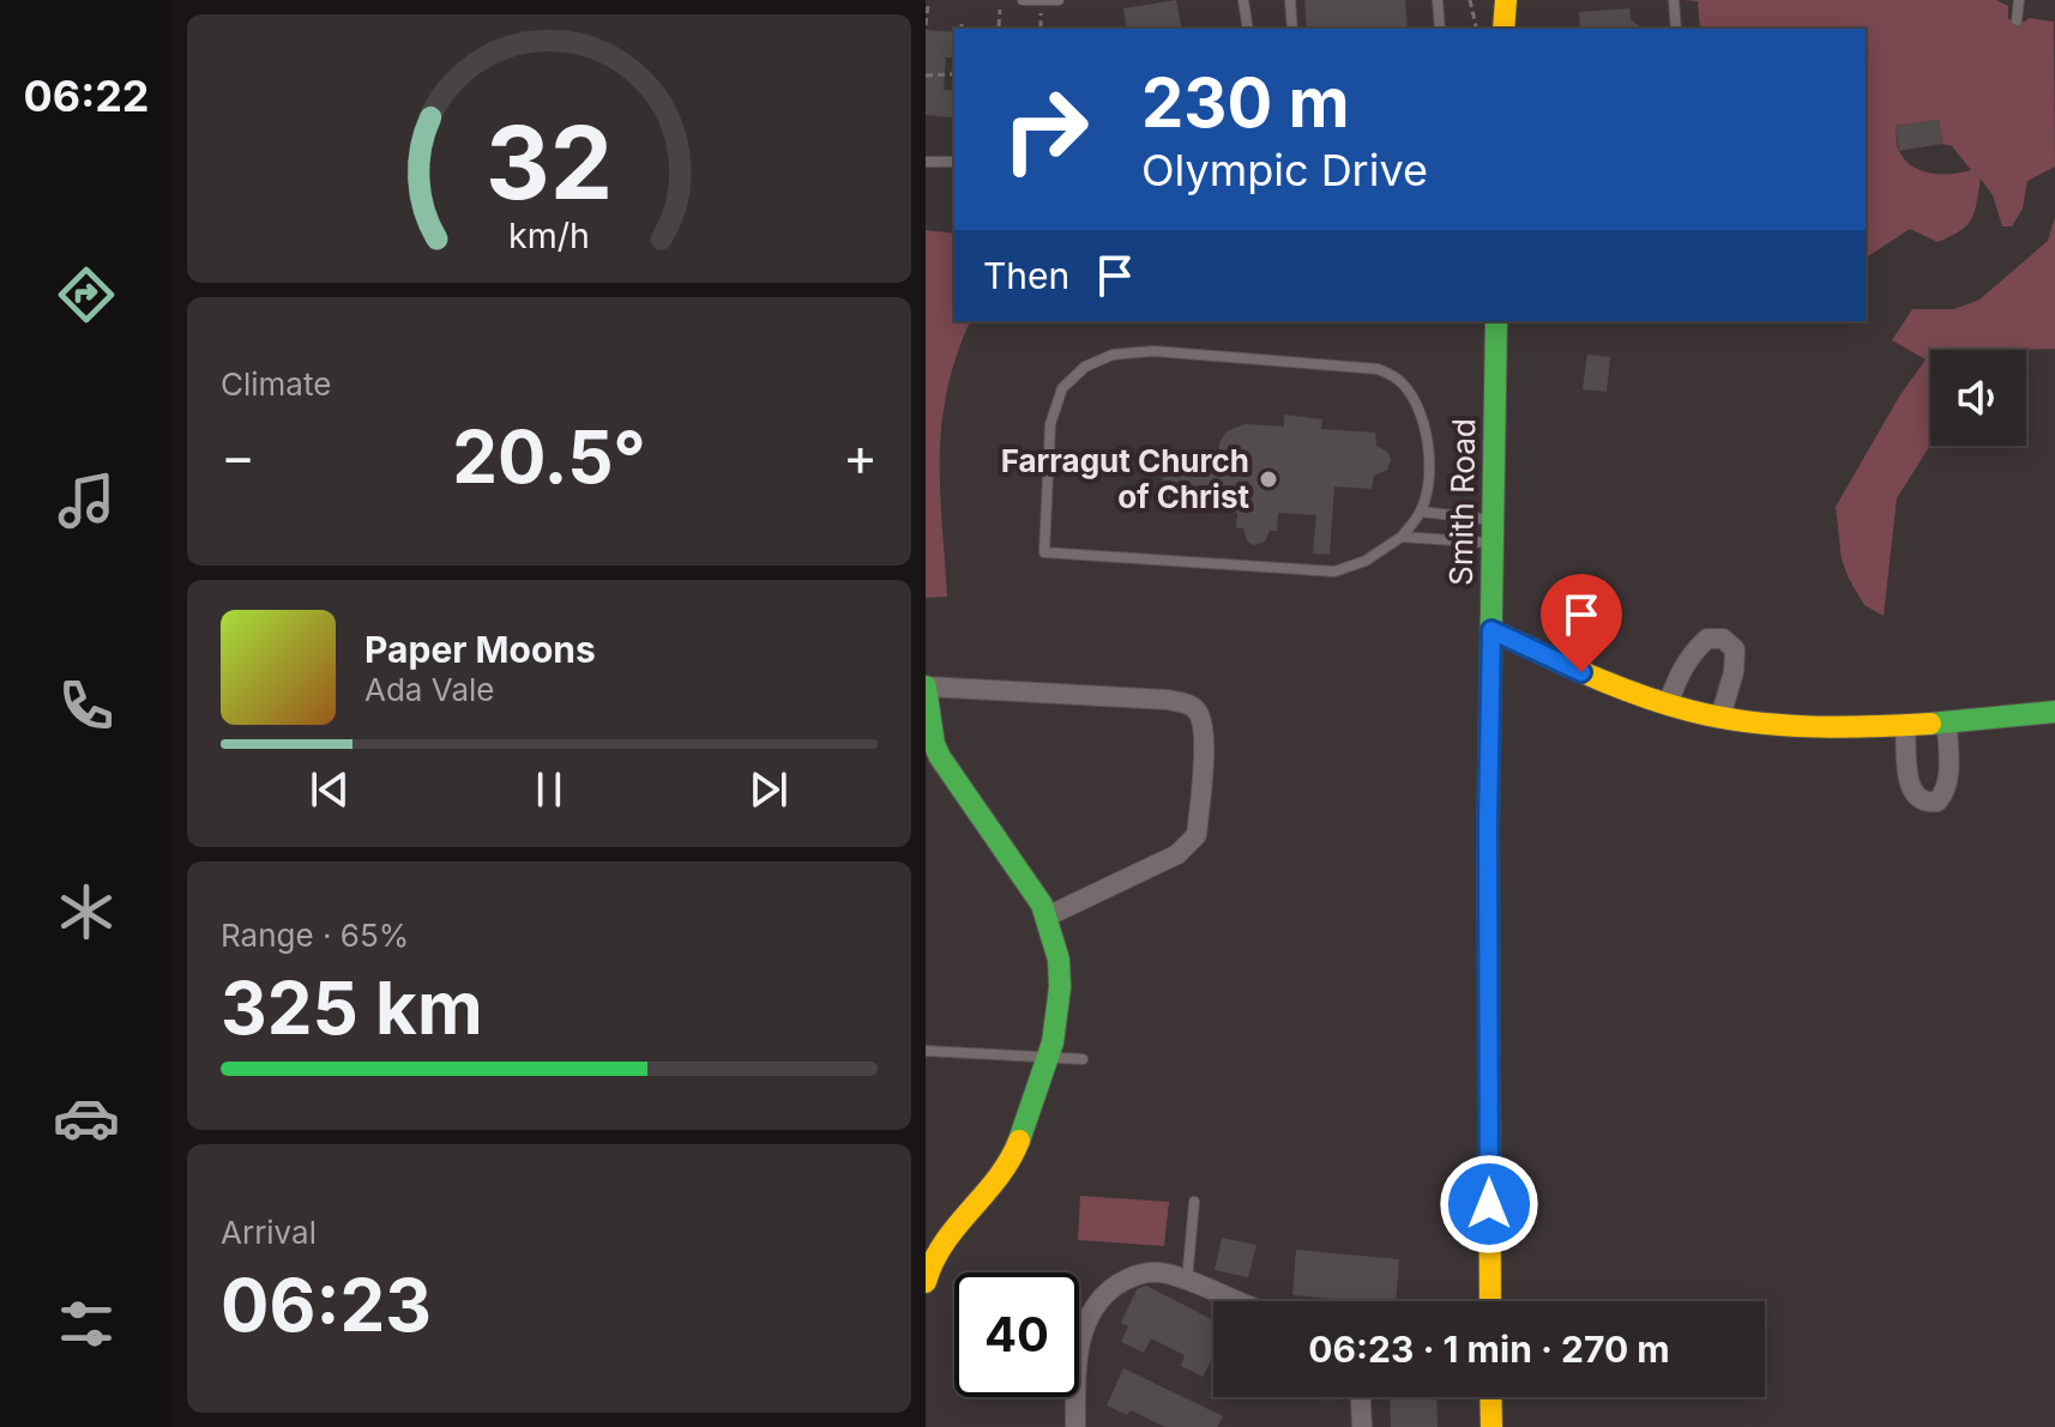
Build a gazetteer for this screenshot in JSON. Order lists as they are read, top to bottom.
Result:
{
  "streets": {
    "street": ["Smith Road"]
  },
  "places": ["Farragut Church of Christ"],
  "page": {
    "tabs": "06:22",
    "turn": ["230 m", "Olympic Drive"],
    "then": "Then",
    "tile": [
      "Climate",
      ["Range · 65%", "325 km"],
      ["Arrival", "06:23"]
    ],
    "heat": ["−", "20.5°", "+"],
    "song": ["Paper Moons", "Ada Vale"],
    "limit": "40",
    "trip": "06:23 · 1 min · 270 m",
    "gauge": ["32", "km/h"]
  }
}
